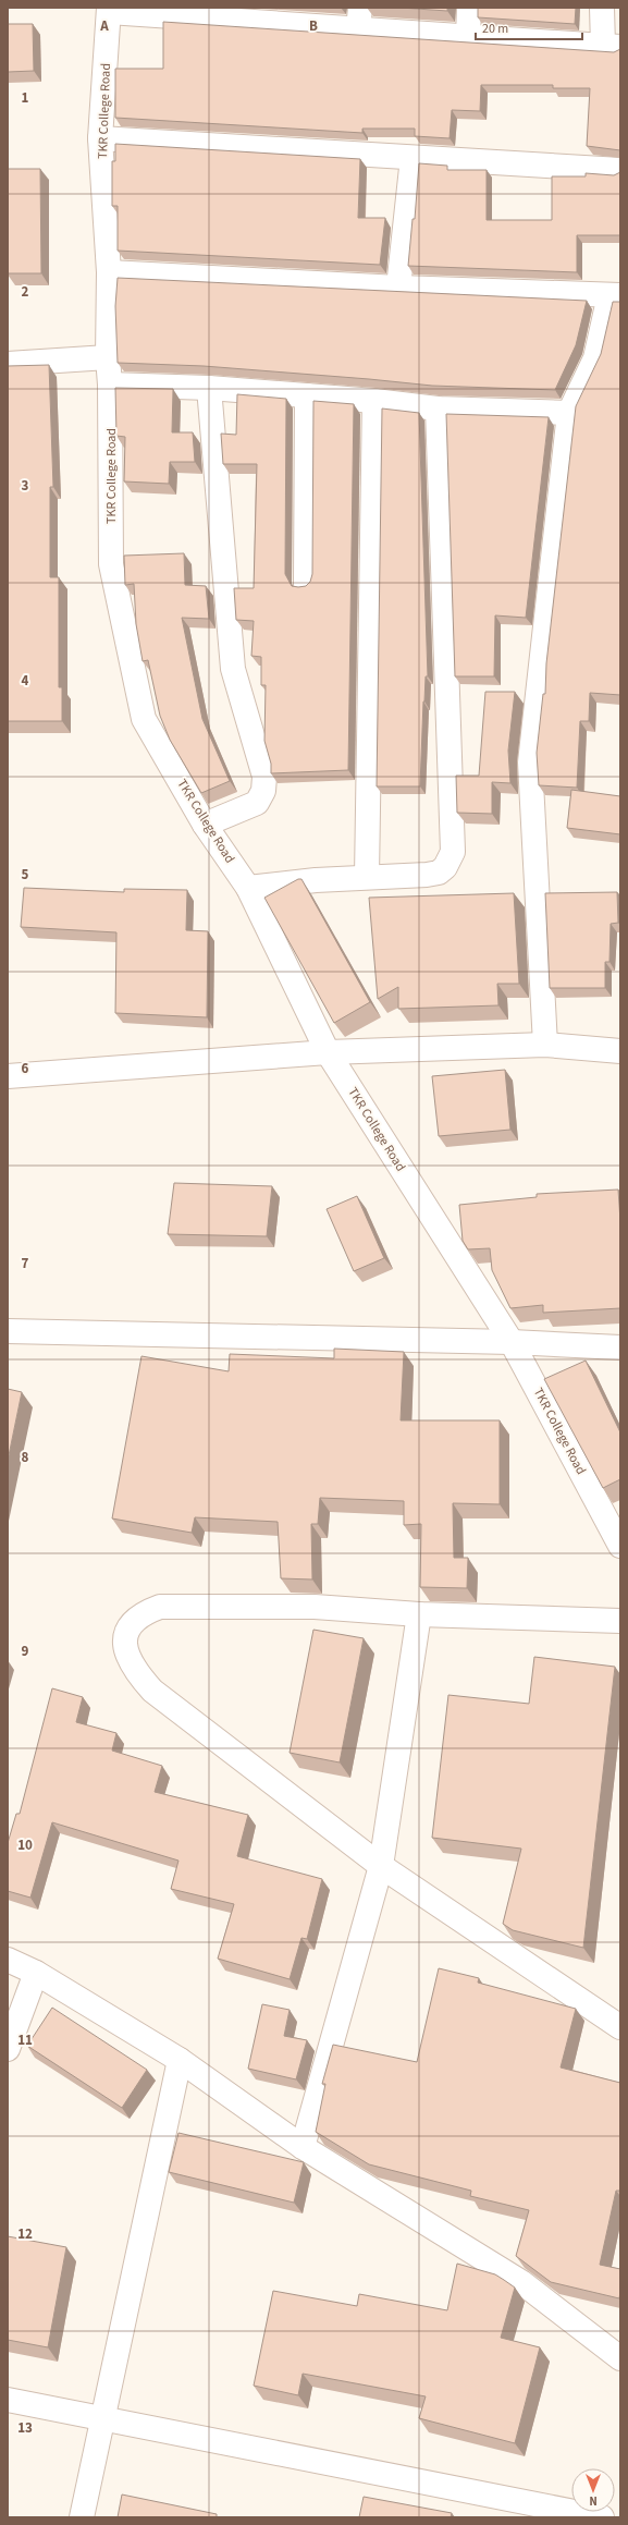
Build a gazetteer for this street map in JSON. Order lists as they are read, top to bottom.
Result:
{
  "streets": {
    "street": ["TKR College Road"]
  },
  "scale_bar": "20 m",
  "north": "bottom",
  "grid": {
    "columns": ["A", "B"],
    "rows": [
      "1",
      "2",
      "3",
      "4",
      "5",
      "6",
      "7",
      "8",
      "9",
      "10",
      "11",
      "12",
      "13"
    ]
  }
}
